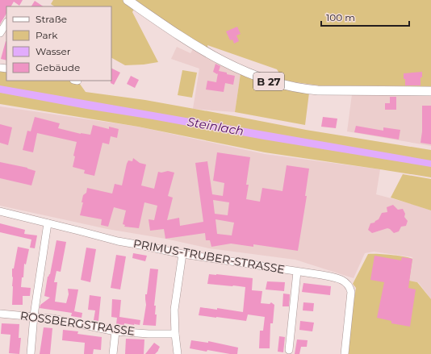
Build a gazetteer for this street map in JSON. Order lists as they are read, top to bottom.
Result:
{
  "streets": {
    "main road": ["B 27"],
    "street": ["PRIMUS-TRUBER-STRASSE", "ROSSBERGSTRASSE"]
  },
  "water": ["Steinlach"],
  "legend": [
    "Straße",
    "Park",
    "Wasser",
    "Gebäude"
  ],
  "scale_bar": "100 m"
}
